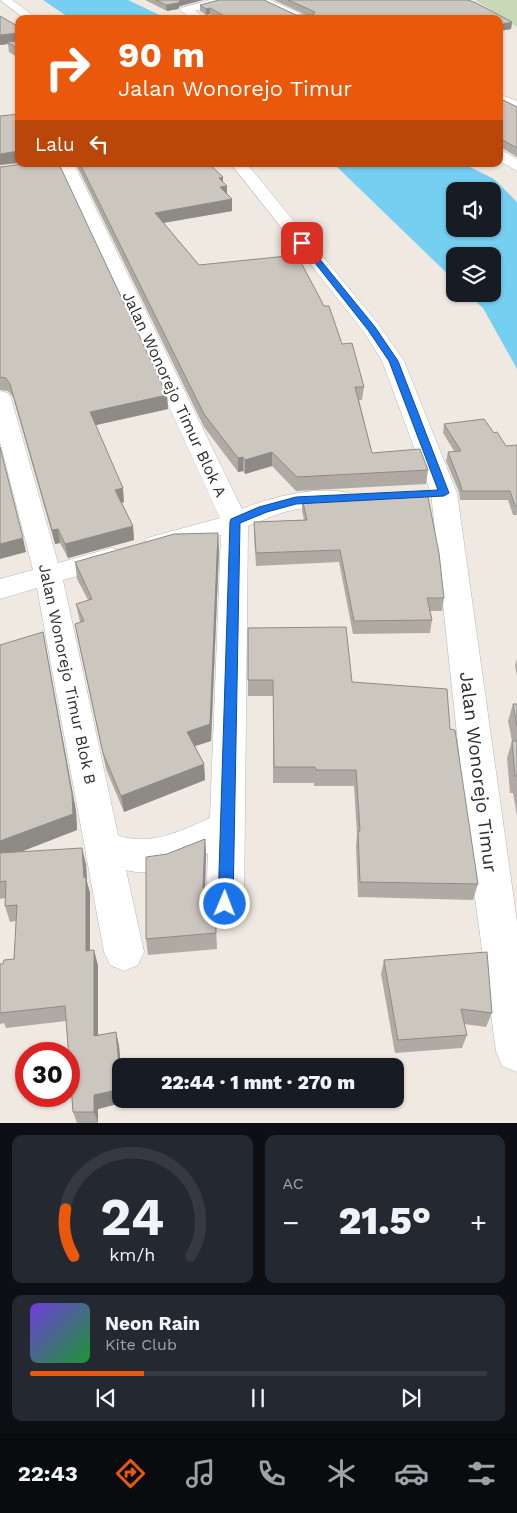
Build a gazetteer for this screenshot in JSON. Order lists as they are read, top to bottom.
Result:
{
  "streets": {
    "street": ["Jalan Wonorejo Timur Blok A", "Jalan Wonorejo Timur Blok B", "Jalan Wonorejo Timur"]
  },
  "page": {
    "turn": ["90 m", "Jalan Wonorejo Timur"],
    "then": "Lalu",
    "limit": "30",
    "trip": "22:44 · 1 mnt · 270 m",
    "tile": "AC",
    "heat": ["−", "21.5°", "+"],
    "song": ["Neon Rain", "Kite Club"],
    "tabs": "22:43",
    "gauge": ["24", "km/h"]
  }
}
